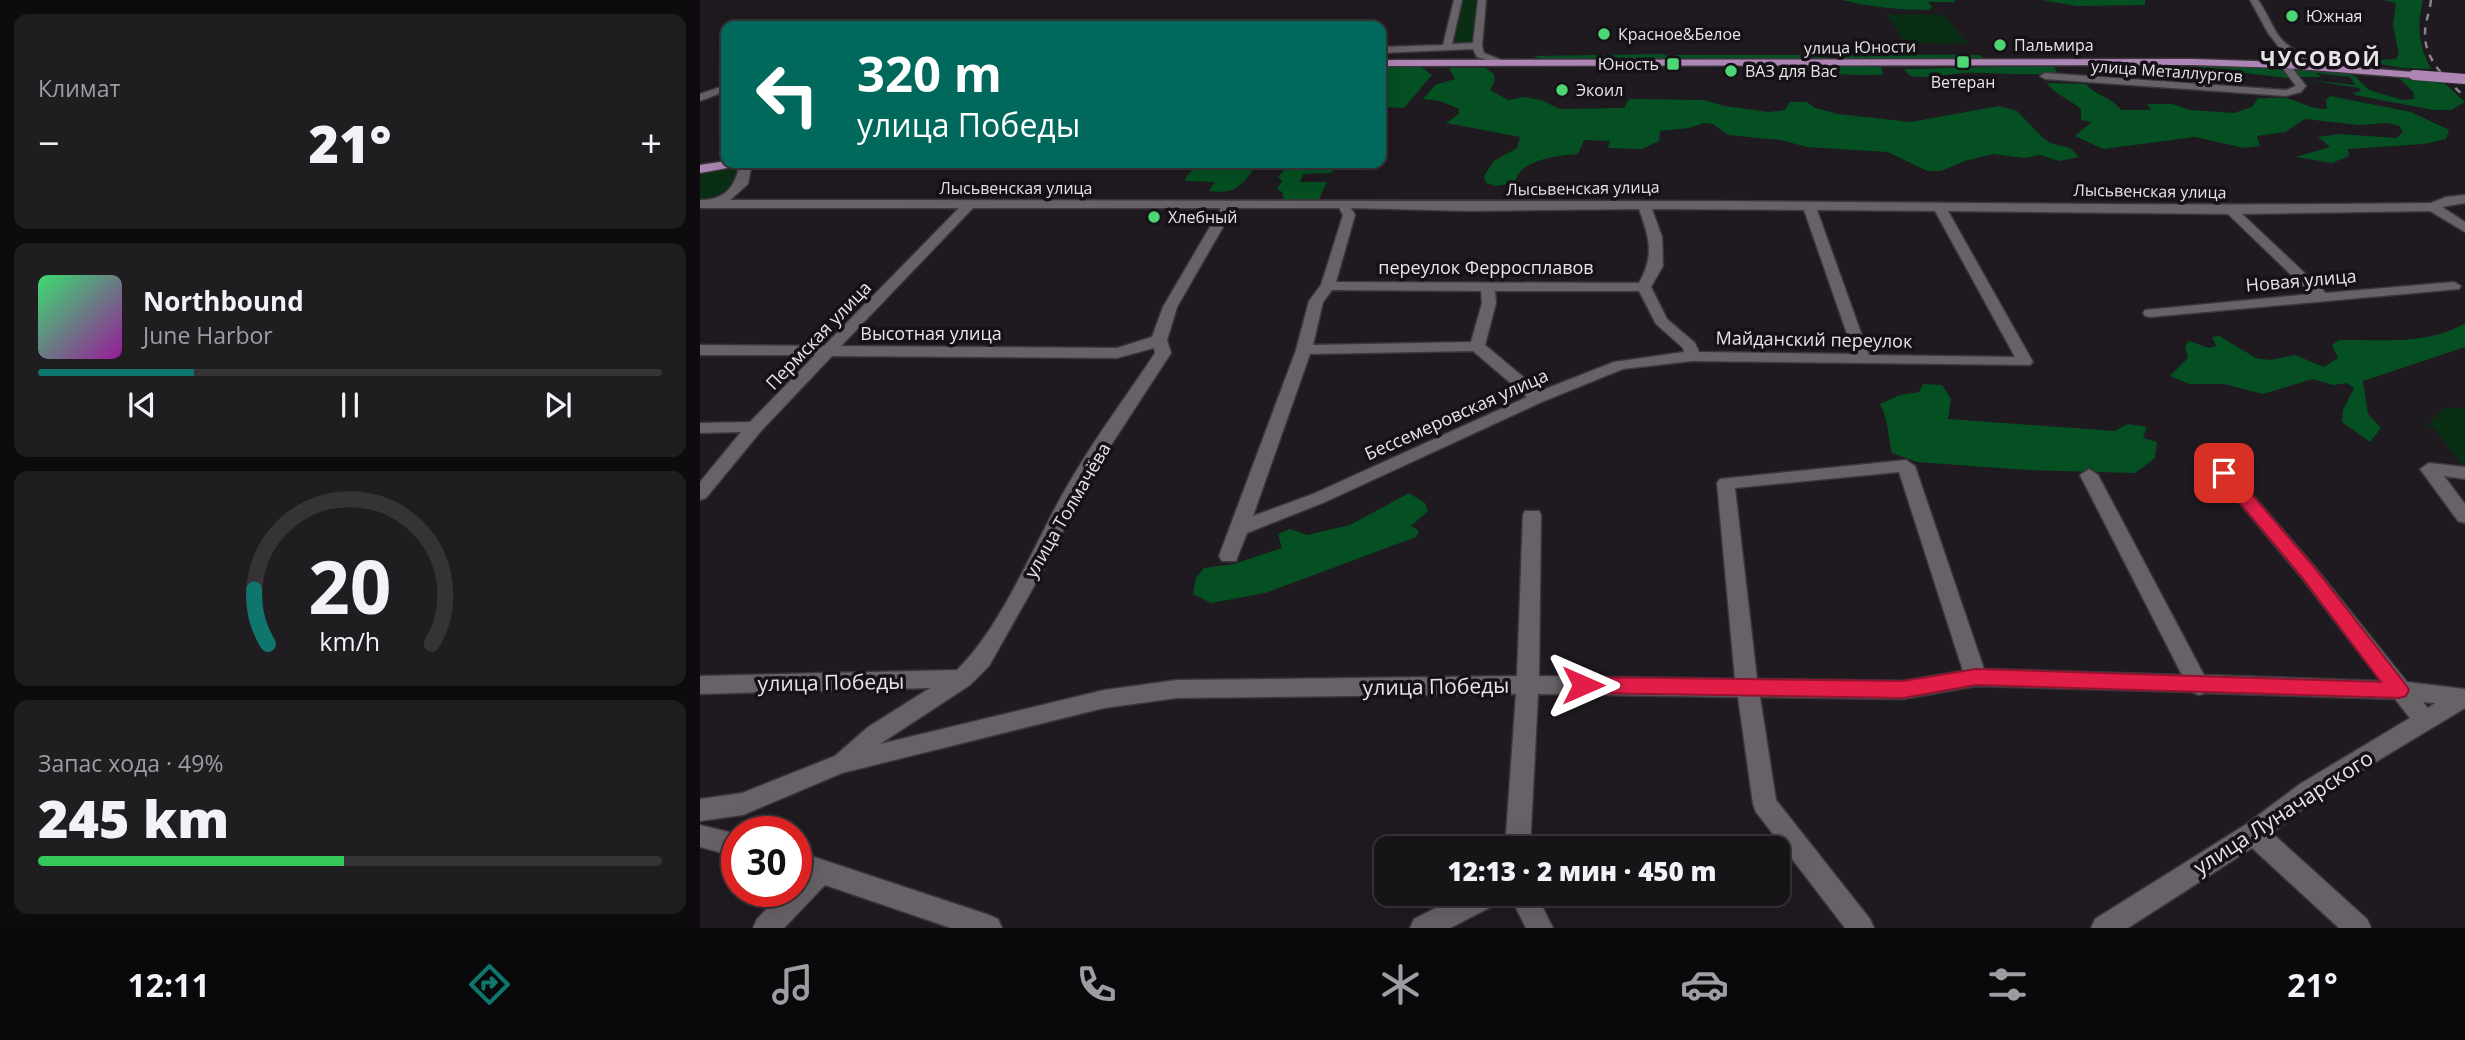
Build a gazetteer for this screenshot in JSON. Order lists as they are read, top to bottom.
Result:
{
  "streets": {
    "main road": ["улица Юности"],
    "street": [
      "улица Металлургов",
      "Лысьвенская улица",
      "переулок Ферросплавов",
      "Новая улица",
      "Высотная улица",
      "Пермская улица",
      "Майданский переулок",
      "Бессемеровская улица",
      "улица Толмачёва",
      "улица Победы",
      "улица Луначарского"
    ]
  },
  "crossings": [
    ["улица Юности", "улица Металлургов"],
    ["Лысьвенская улица", "Пермская улица"],
    ["Лысьвенская улица", "Майданский переулок"],
    ["Лысьвенская улица", "улица Толмачёва"],
    ["переулок Ферросплавов", "Майданский переулок"],
    ["Высотная улица", "Пермская улица"],
    ["Высотная улица", "улица Толмачёва"],
    ["Майданский переулок", "Бессемеровская улица"],
    ["улица Толмачёва", "улица Победы"],
    ["улица Победы", "улица Луначарского"]
  ],
  "districts": ["ЧУСОВОЙ"],
  "places": {
    "other": [
      "Южная",
      "Красное&Белое",
      "Пальмира",
      "ВАЗ для Вас",
      "Экоил",
      "Хлебный"
    ],
    "transit": ["Ветеран", "Юность"]
  },
  "page": {
    "tile": [
      "Климат",
      ["Запас хода · 49%", "245 km"]
    ],
    "turn": ["320 m", "улица Победы"],
    "heat": ["−", "21°", "+"],
    "song": ["Northbound", "June Harbor"],
    "limit": "30",
    "trip": "12:13 · 2 мин · 450 m",
    "tabs": ["12:11", "21°"],
    "gauge": ["20", "km/h"]
  }
}
